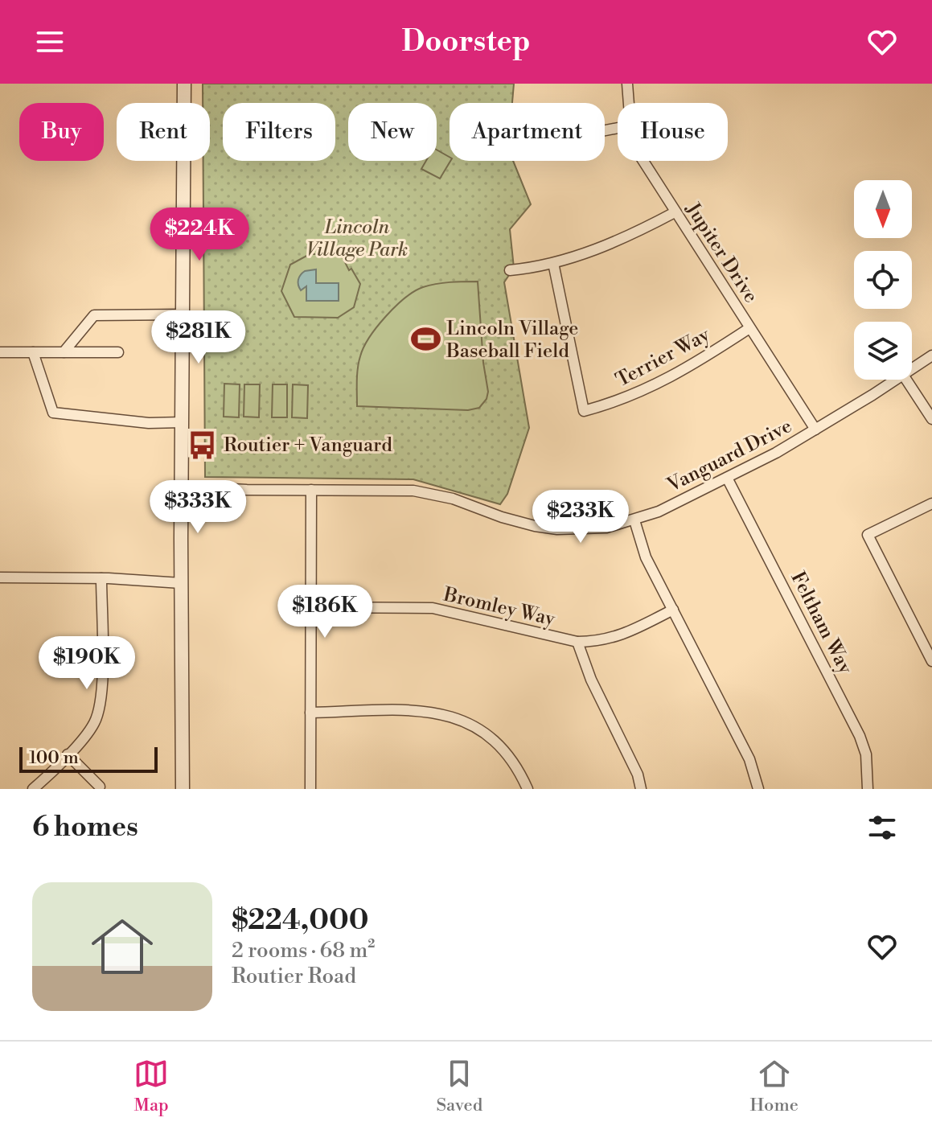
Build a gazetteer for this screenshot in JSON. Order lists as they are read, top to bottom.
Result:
{
  "streets": {
    "street": [
      "Jupiter Drive",
      "Terrier Way",
      "Vanguard Drive",
      "Bromley Way",
      "Feltham Way"
    ]
  },
  "crossings": [
    ["Jupiter Drive", "Terrier Way"],
    ["Jupiter Drive", "Vanguard Drive"],
    ["Vanguard Drive", "Feltham Way"]
  ],
  "parks": ["Lincoln Village Park"],
  "places": {
    "sports": ["Lincoln Village Baseball Field"],
    "bus stop": ["Routier + Vanguard"]
  },
  "scale_bar": "100 m",
  "north": "bottom",
  "page": {
    "header": "Doorstep",
    "chip": [
      "Buy",
      "Rent",
      "Filters",
      "New",
      "Apartment",
      "House"
    ],
    "price": [
      "$224K",
      "$281K",
      "$333K",
      "$233K",
      "$186K",
      "$190K"
    ],
    "scale": "100 m",
    "heading": "6 homes",
    "list": [
      {
        "name": "$224,000",
        "note": "2 rooms · 68 m² · Routier Road"
      }
    ],
    "tabs": ["Map", "Saved", "Home"]
  }
}
